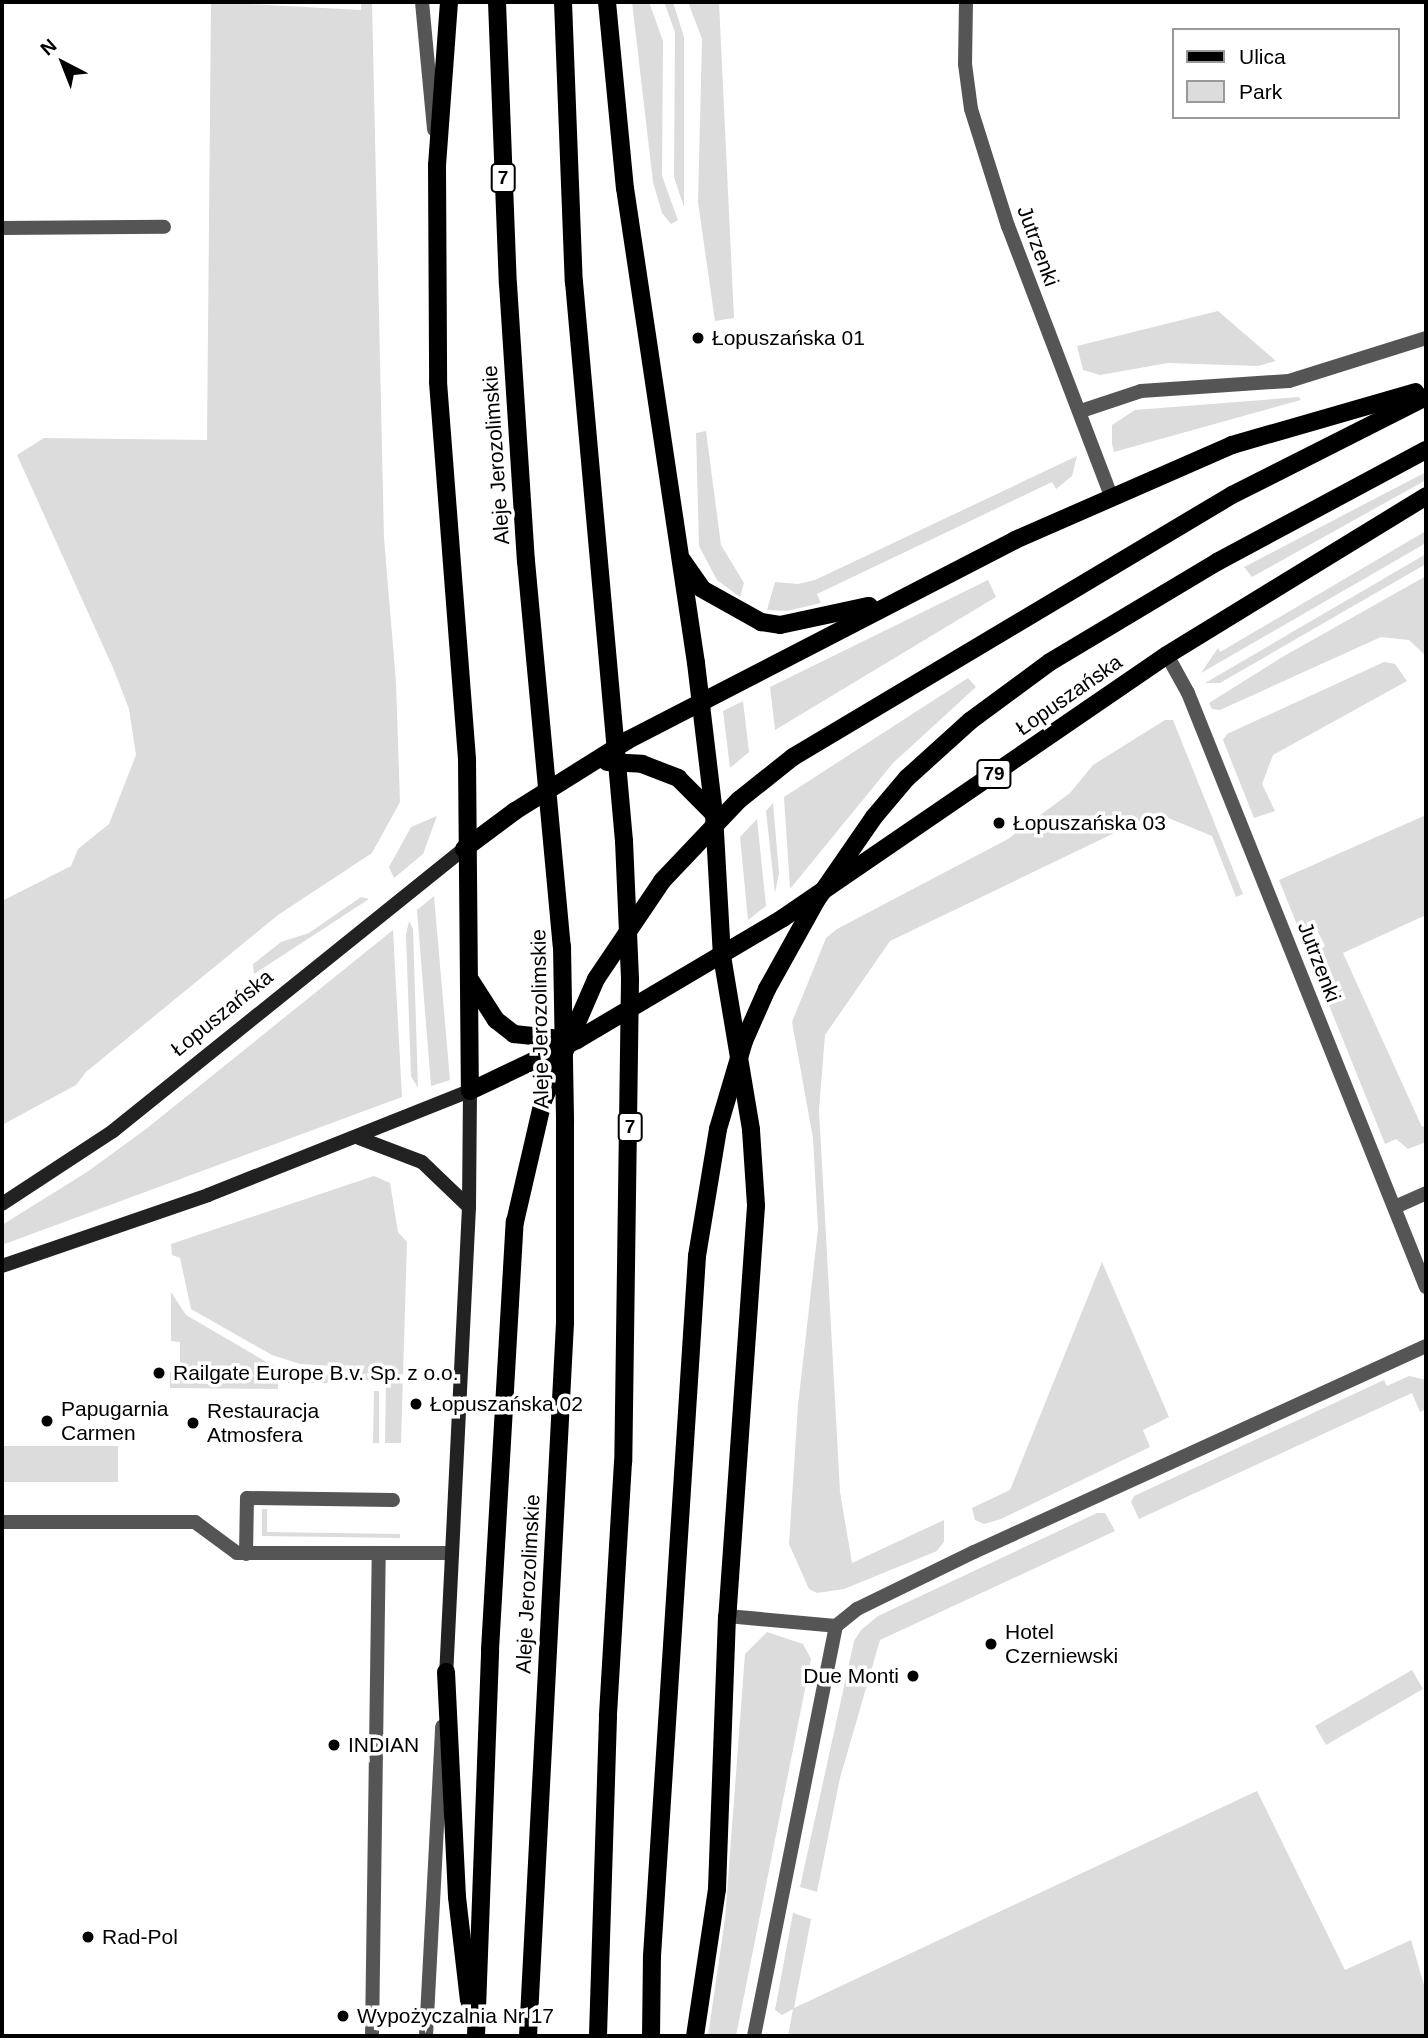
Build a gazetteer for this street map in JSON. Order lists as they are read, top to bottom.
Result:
{
  "streets": {
    "main road": [
      "7",
      "Aleje Jerozolimskie",
      "Łopuszańska",
      "79"
    ],
    "street": ["Jutrzenki"]
  },
  "crossings": [
    ["Jutrzenki", "Łopuszańska"]
  ],
  "places": [
    "Łopuszańska 01",
    "Łopuszańska 03",
    "Railgate Europe B.v. Sp. z o.o.",
    "Łopuszańska 02",
    "Papugarnia Carmen",
    "Restauracja Atmosfera",
    "Hotel Czerniewski",
    "Due Monti",
    "INDIAN",
    "Rad-Pol",
    "Wypożyczalnia Nr 17"
  ],
  "legend": ["Ulica", "Park"],
  "north": "top left"
}
